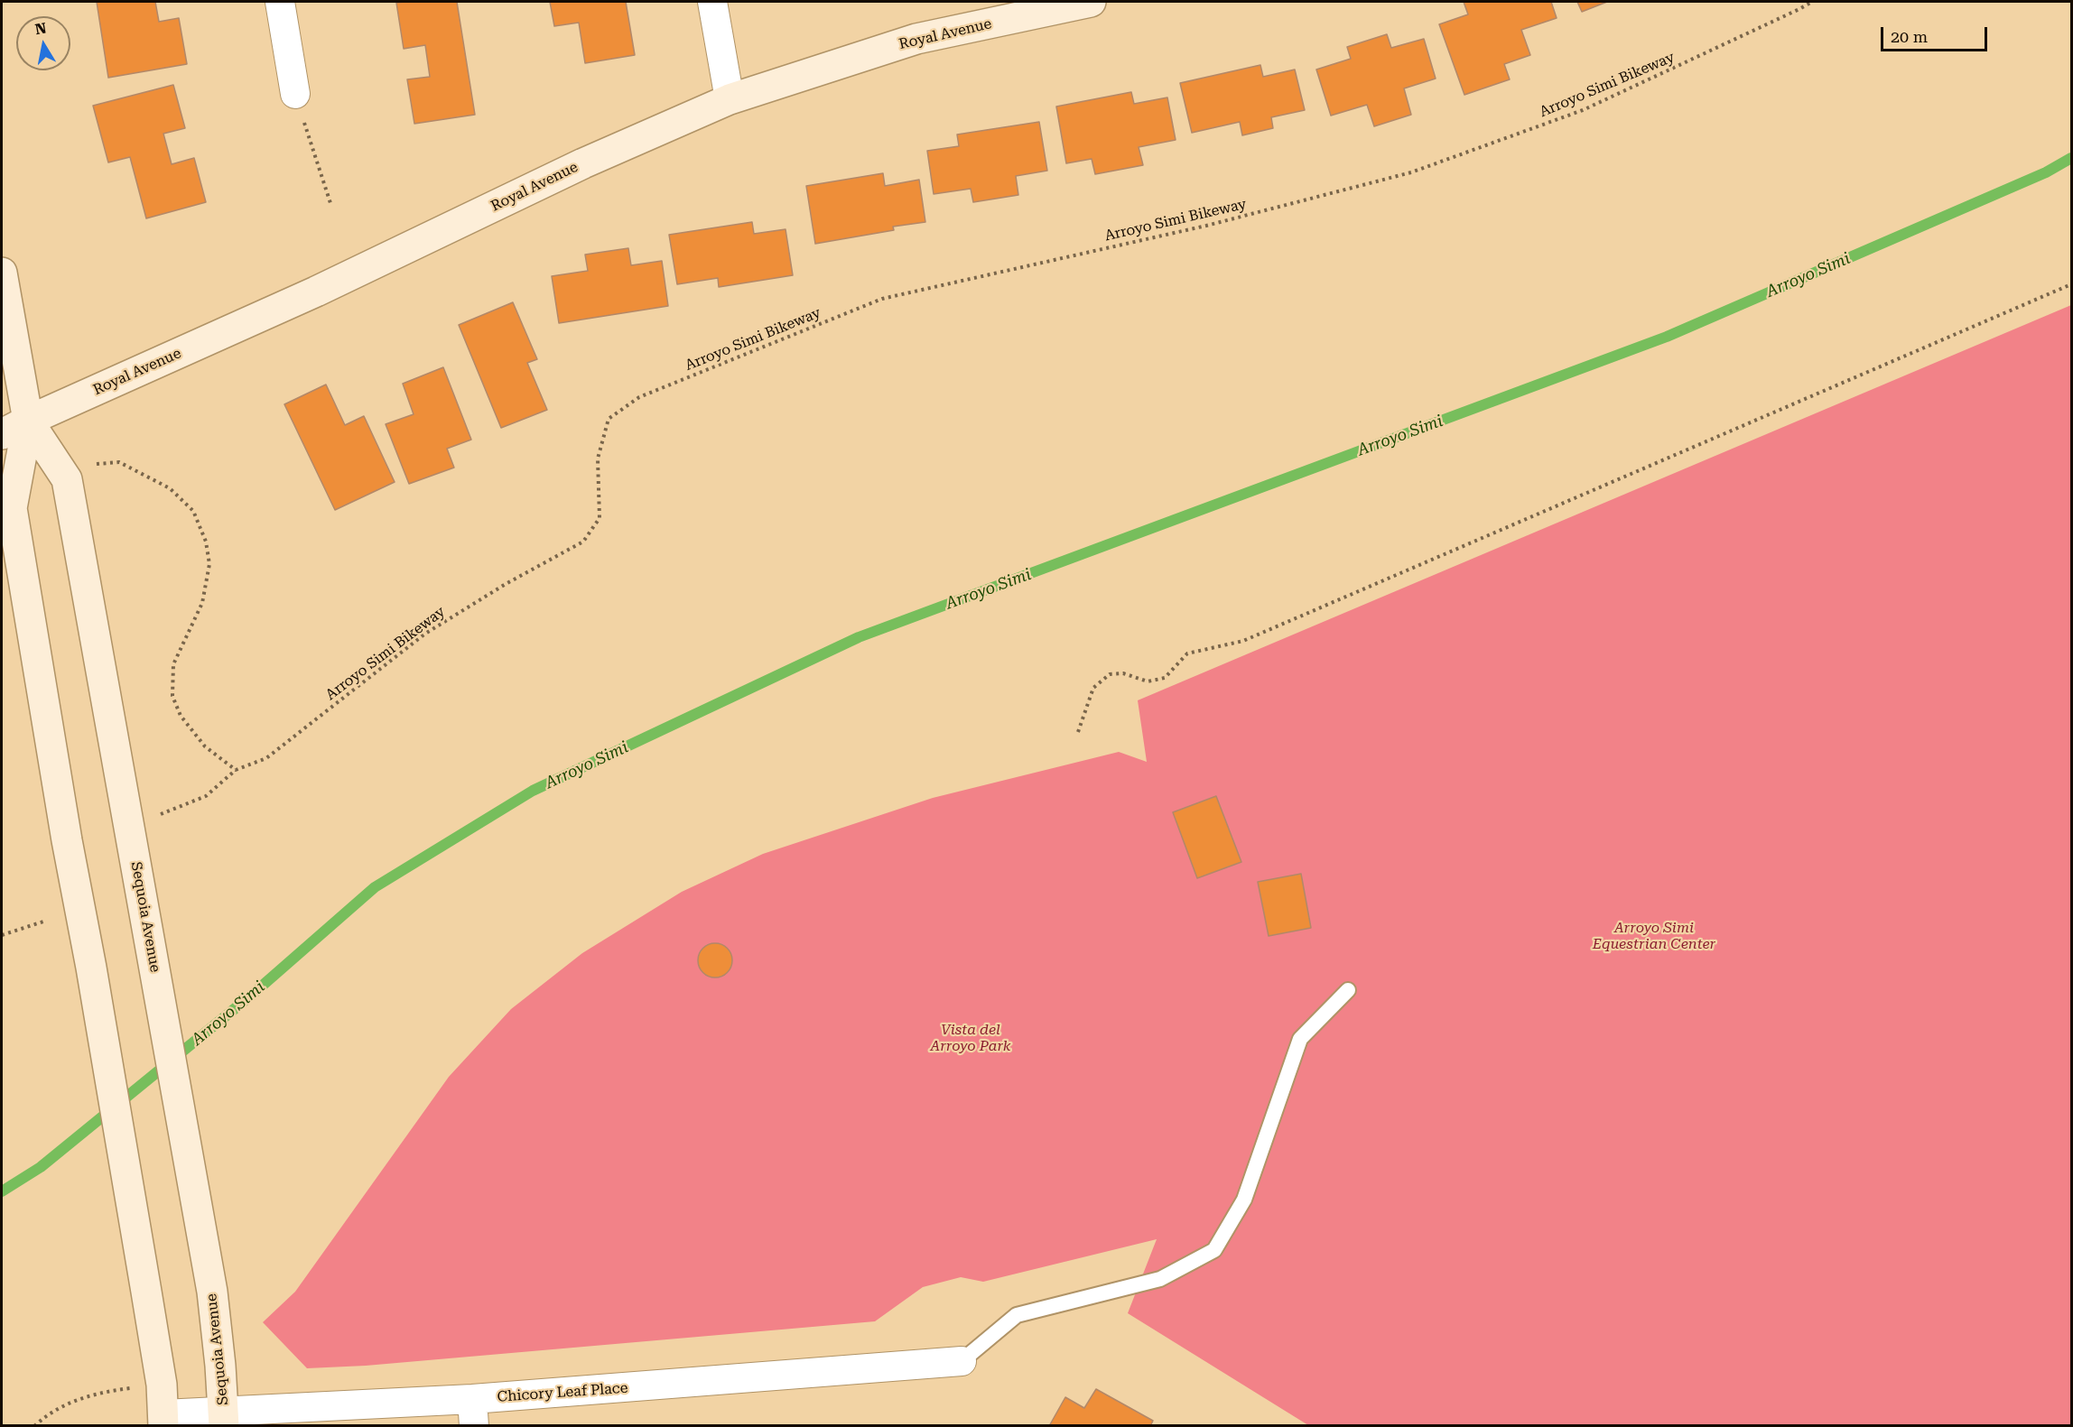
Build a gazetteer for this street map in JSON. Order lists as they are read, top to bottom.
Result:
{
  "streets": {
    "main road": ["Royal Avenue", "Sequoia Avenue"],
    "street": ["Chicory Leaf Place"],
    "path": ["Arroyo Simi Bikeway"]
  },
  "crossings": [
    ["Royal Avenue", "Sequoia Avenue"],
    ["Sequoia Avenue", "Chicory Leaf Place"]
  ],
  "water": ["Arroyo Simi"],
  "parks": ["Arroyo Simi Equestrian Center", "Vista del Arroyo Park"],
  "scale_bar": "20 m",
  "north": "top"
}
